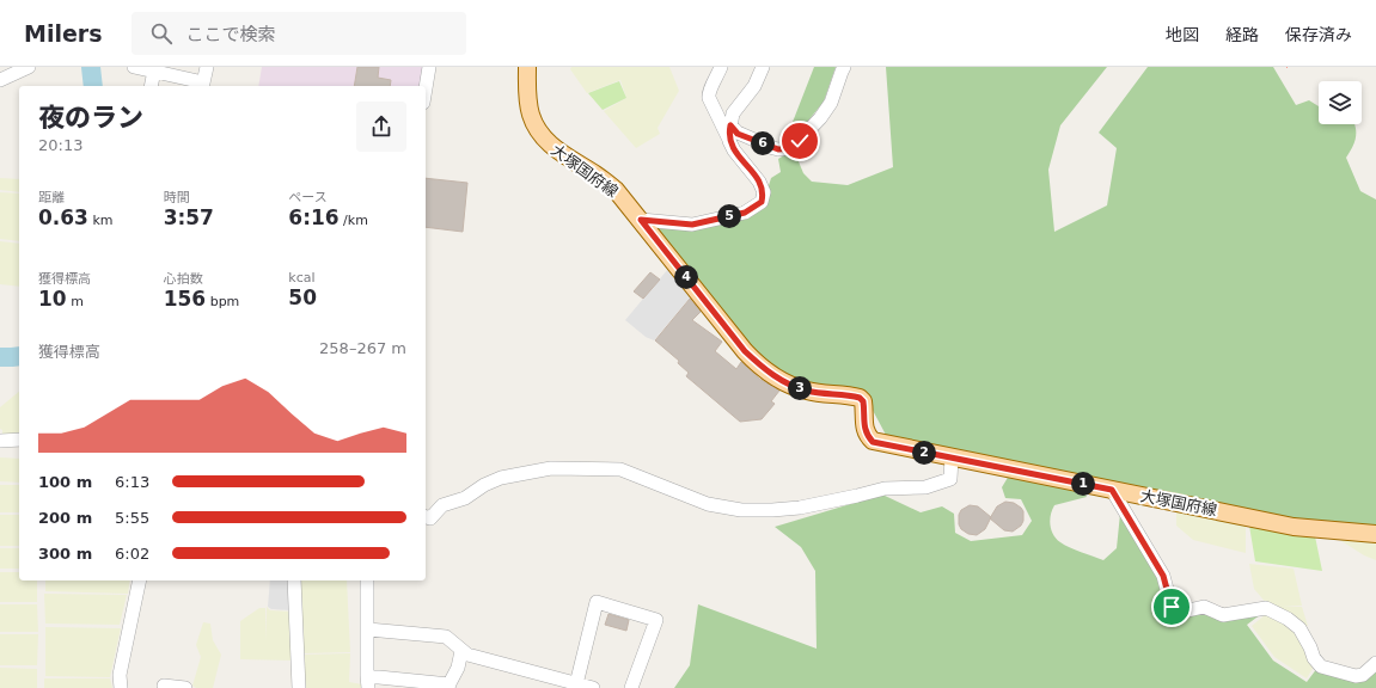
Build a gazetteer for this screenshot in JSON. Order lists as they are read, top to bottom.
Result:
{
  "streets": {
    "main road": ["大塚国府線"]
  },
  "page": {
    "header": "Milers",
    "search": "ここで検索",
    "nav": ["地図", "経路", "保存済み"],
    "heading": ["夜のラン", "20:13"],
    "pins": [
      "6",
      "5",
      "4",
      "3",
      "2",
      "1"
    ],
    "stats": [
      ["距離", "0.63 km"],
      ["時間", "3:57"],
      ["ペース", "6:16 /km"],
      ["獲得標高", "10 m"],
      ["心拍数", "156 bpm"],
      ["kcal", "50"]
    ],
    "chart": ["獲得標高", "258–267 m"],
    "list": [
      {
        "name": "100 m",
        "note": "6:13"
      },
      {
        "name": "200 m",
        "note": "5:55"
      },
      {
        "name": "300 m",
        "note": "6:02"
      }
    ]
  }
}
